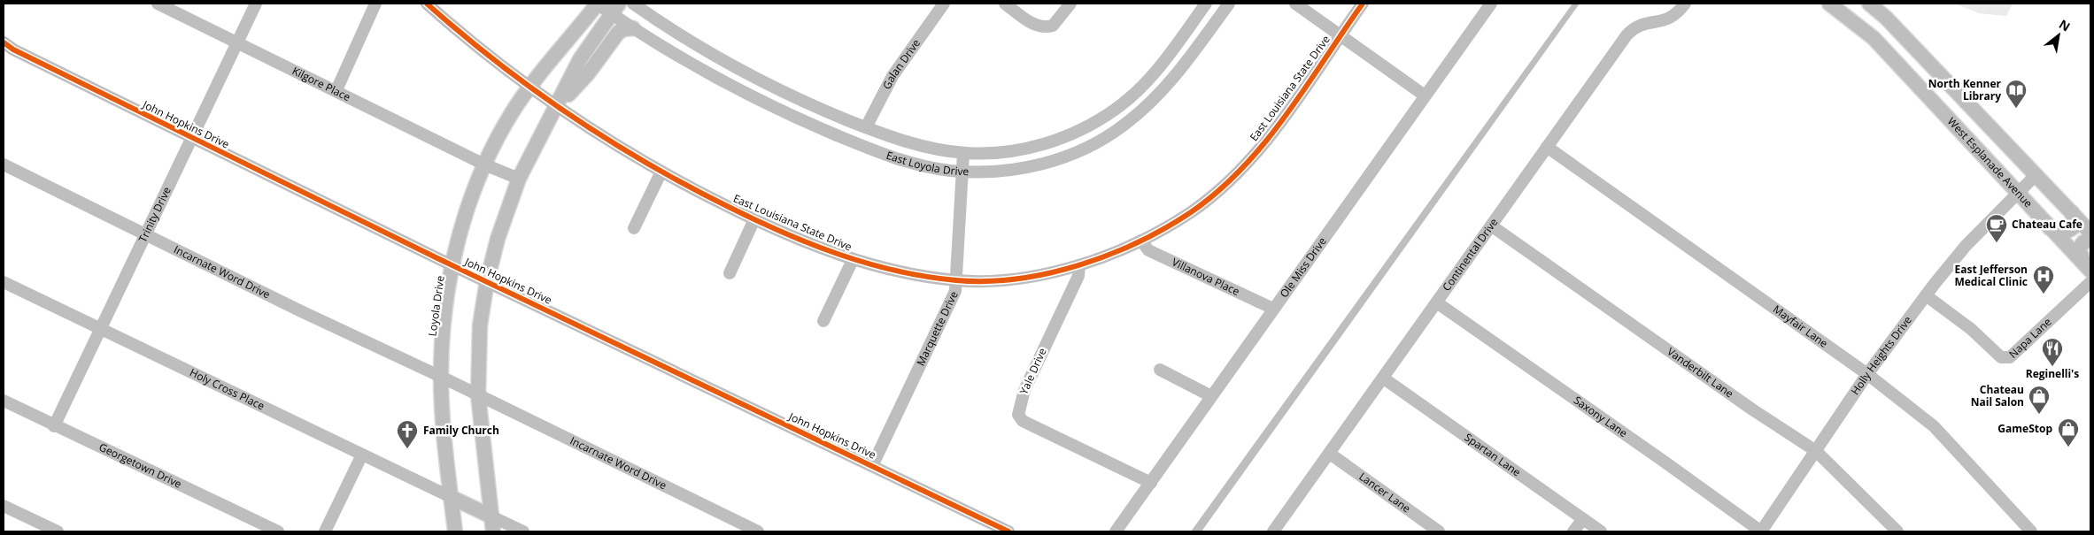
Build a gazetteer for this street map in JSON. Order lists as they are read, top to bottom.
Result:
{
  "streets": {
    "main road": ["West Esplanade Avenue", "Loyola Drive"],
    "street": [
      "Galan Drive",
      "Kilgore Place",
      "East Louisiana State Drive",
      "John Hopkins Drive",
      "East Loyola Drive",
      "Trinity Drive",
      "Continental Drive",
      "Ole Miss Drive",
      "Incarnate Word Drive",
      "Villanova Place",
      "Mayfair Lane",
      "Marquette Drive",
      "Napa Lane",
      "Holly Heights Drive",
      "Yale Drive",
      "Vanderbilt Lane",
      "Holy Cross Place",
      "Saxony Lane",
      "Spartan Lane",
      "Georgetown Drive",
      "Lancer Lane"
    ]
  },
  "crossings": [
    ["Galan Drive", "East Loyola Drive"],
    ["Kilgore Place", "Trinity Drive"],
    ["Kilgore Place", "Loyola Drive"],
    ["East Louisiana State Drive", "Villanova Place"],
    ["East Louisiana State Drive", "Loyola Drive"],
    ["East Louisiana State Drive", "Marquette Drive"],
    ["East Louisiana State Drive", "Yale Drive"],
    ["John Hopkins Drive", "Trinity Drive"],
    ["John Hopkins Drive", "Loyola Drive"],
    ["John Hopkins Drive", "Marquette Drive"],
    ["East Loyola Drive", "Loyola Drive"],
    ["East Loyola Drive", "Marquette Drive"],
    ["West Esplanade Avenue", "Holly Heights Drive"],
    ["Trinity Drive", "Incarnate Word Drive"],
    ["Trinity Drive", "Holy Cross Place"],
    ["Trinity Drive", "Georgetown Drive"],
    ["Continental Drive", "Mayfair Lane"],
    ["Continental Drive", "Vanderbilt Lane"],
    ["Continental Drive", "Saxony Lane"],
    ["Continental Drive", "Spartan Lane"],
    ["Continental Drive", "Lancer Lane"],
    ["Ole Miss Drive", "Villanova Place"],
    ["Ole Miss Drive", "Yale Drive"],
    ["Incarnate Word Drive", "Loyola Drive"],
    ["Loyola Drive", "Holy Cross Place"],
    ["Mayfair Lane", "Holly Heights Drive"],
    ["Napa Lane", "Holly Heights Drive"],
    ["Holly Heights Drive", "Vanderbilt Lane"],
    ["Holly Heights Drive", "Saxony Lane"]
  ],
  "places": {
    "library": ["North Kenner Library"],
    "cafe": ["Chateau Cafe"],
    "hospital": ["East Jefferson Medical Clinic"],
    "restaurant": ["Reginelli's"],
    "shop": ["Chateau Nail Salon", "GameStop"],
    "church": ["Family Church"]
  },
  "north": "top right"
}
